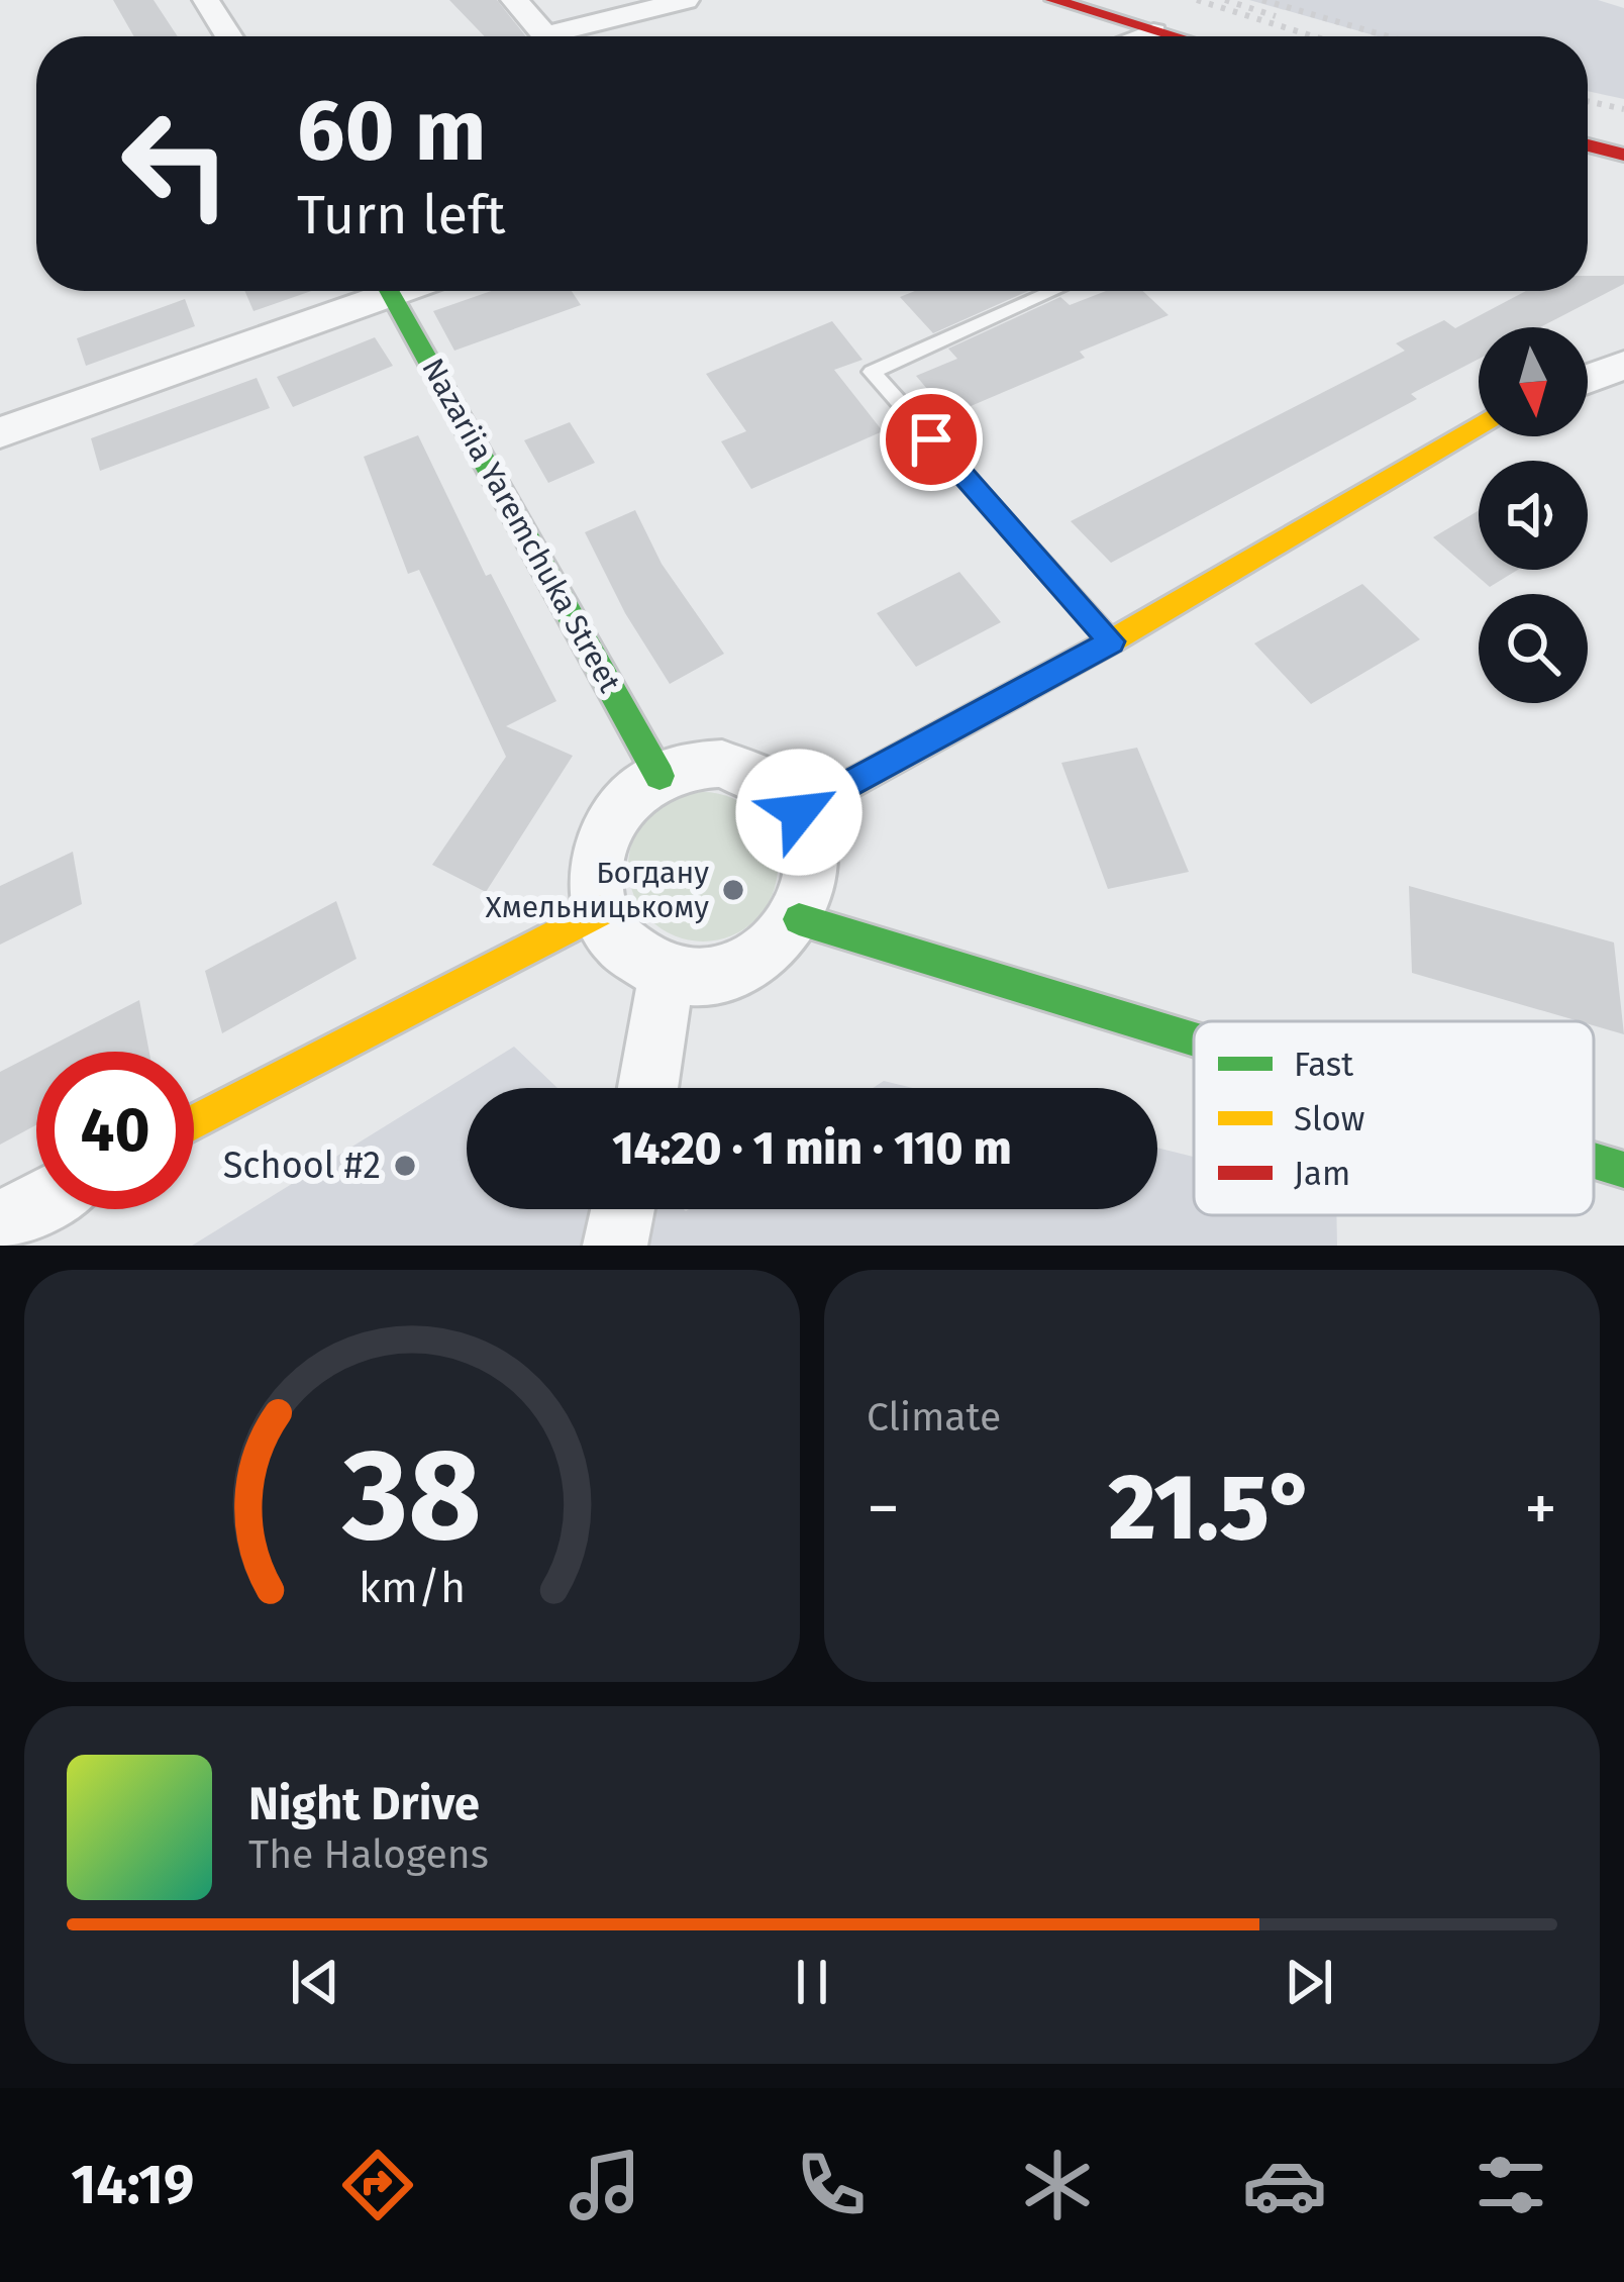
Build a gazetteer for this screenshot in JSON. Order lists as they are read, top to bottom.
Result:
{
  "streets": {
    "street": ["Nazariia Yaremchuka Street"]
  },
  "places": ["Богдану Хмельницькому", "School #2"],
  "legend": ["Fast", "Slow", "Jam"],
  "north": "bottom",
  "page": {
    "turn": ["60 m", "Turn left"],
    "limit": "40",
    "trip": "14:20 · 1 min · 110 m",
    "tile": "Climate",
    "heat": ["−", "21.5°", "+"],
    "song": ["Night Drive", "The Halogens"],
    "tabs": "14:19",
    "gauge": ["38", "km/h"]
  }
}
